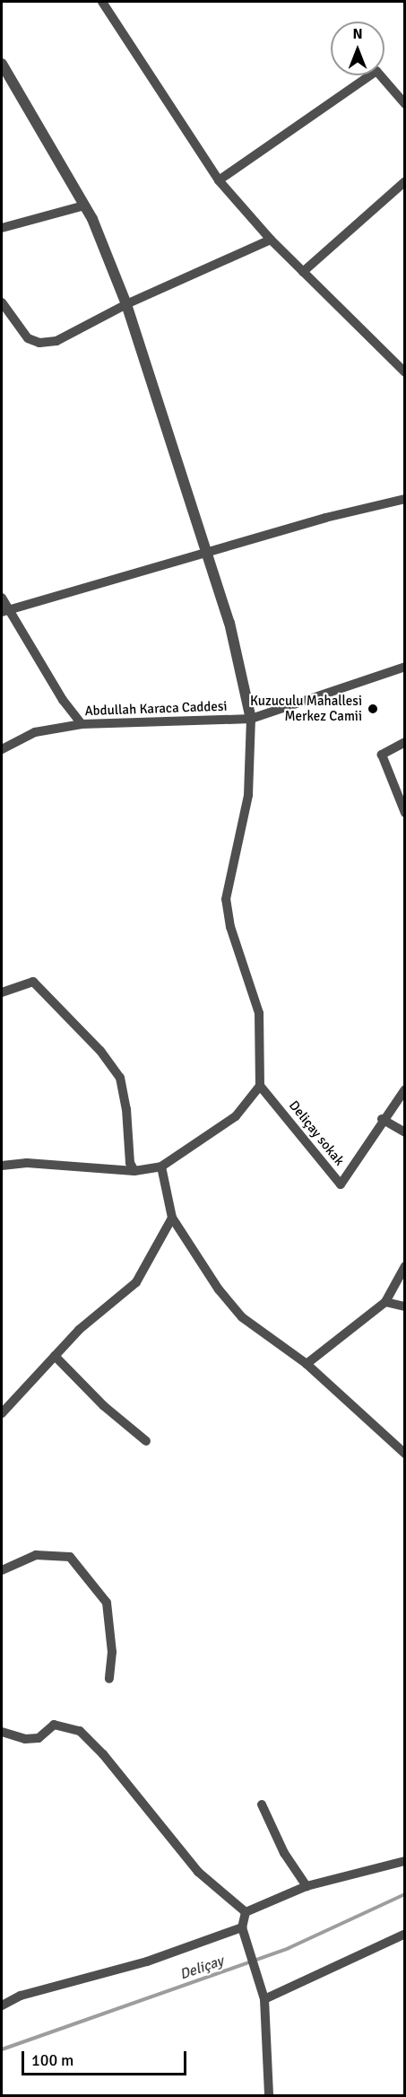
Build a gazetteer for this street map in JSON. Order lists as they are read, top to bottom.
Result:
{
  "streets": {
    "street": ["Abdullah Karaca Caddesi", "Deliçay sokak"]
  },
  "water": ["Deliçay"],
  "places": ["Kuzuculu Mahallesi Merkez Camii"],
  "scale_bar": "100 m",
  "north": "top"
}
